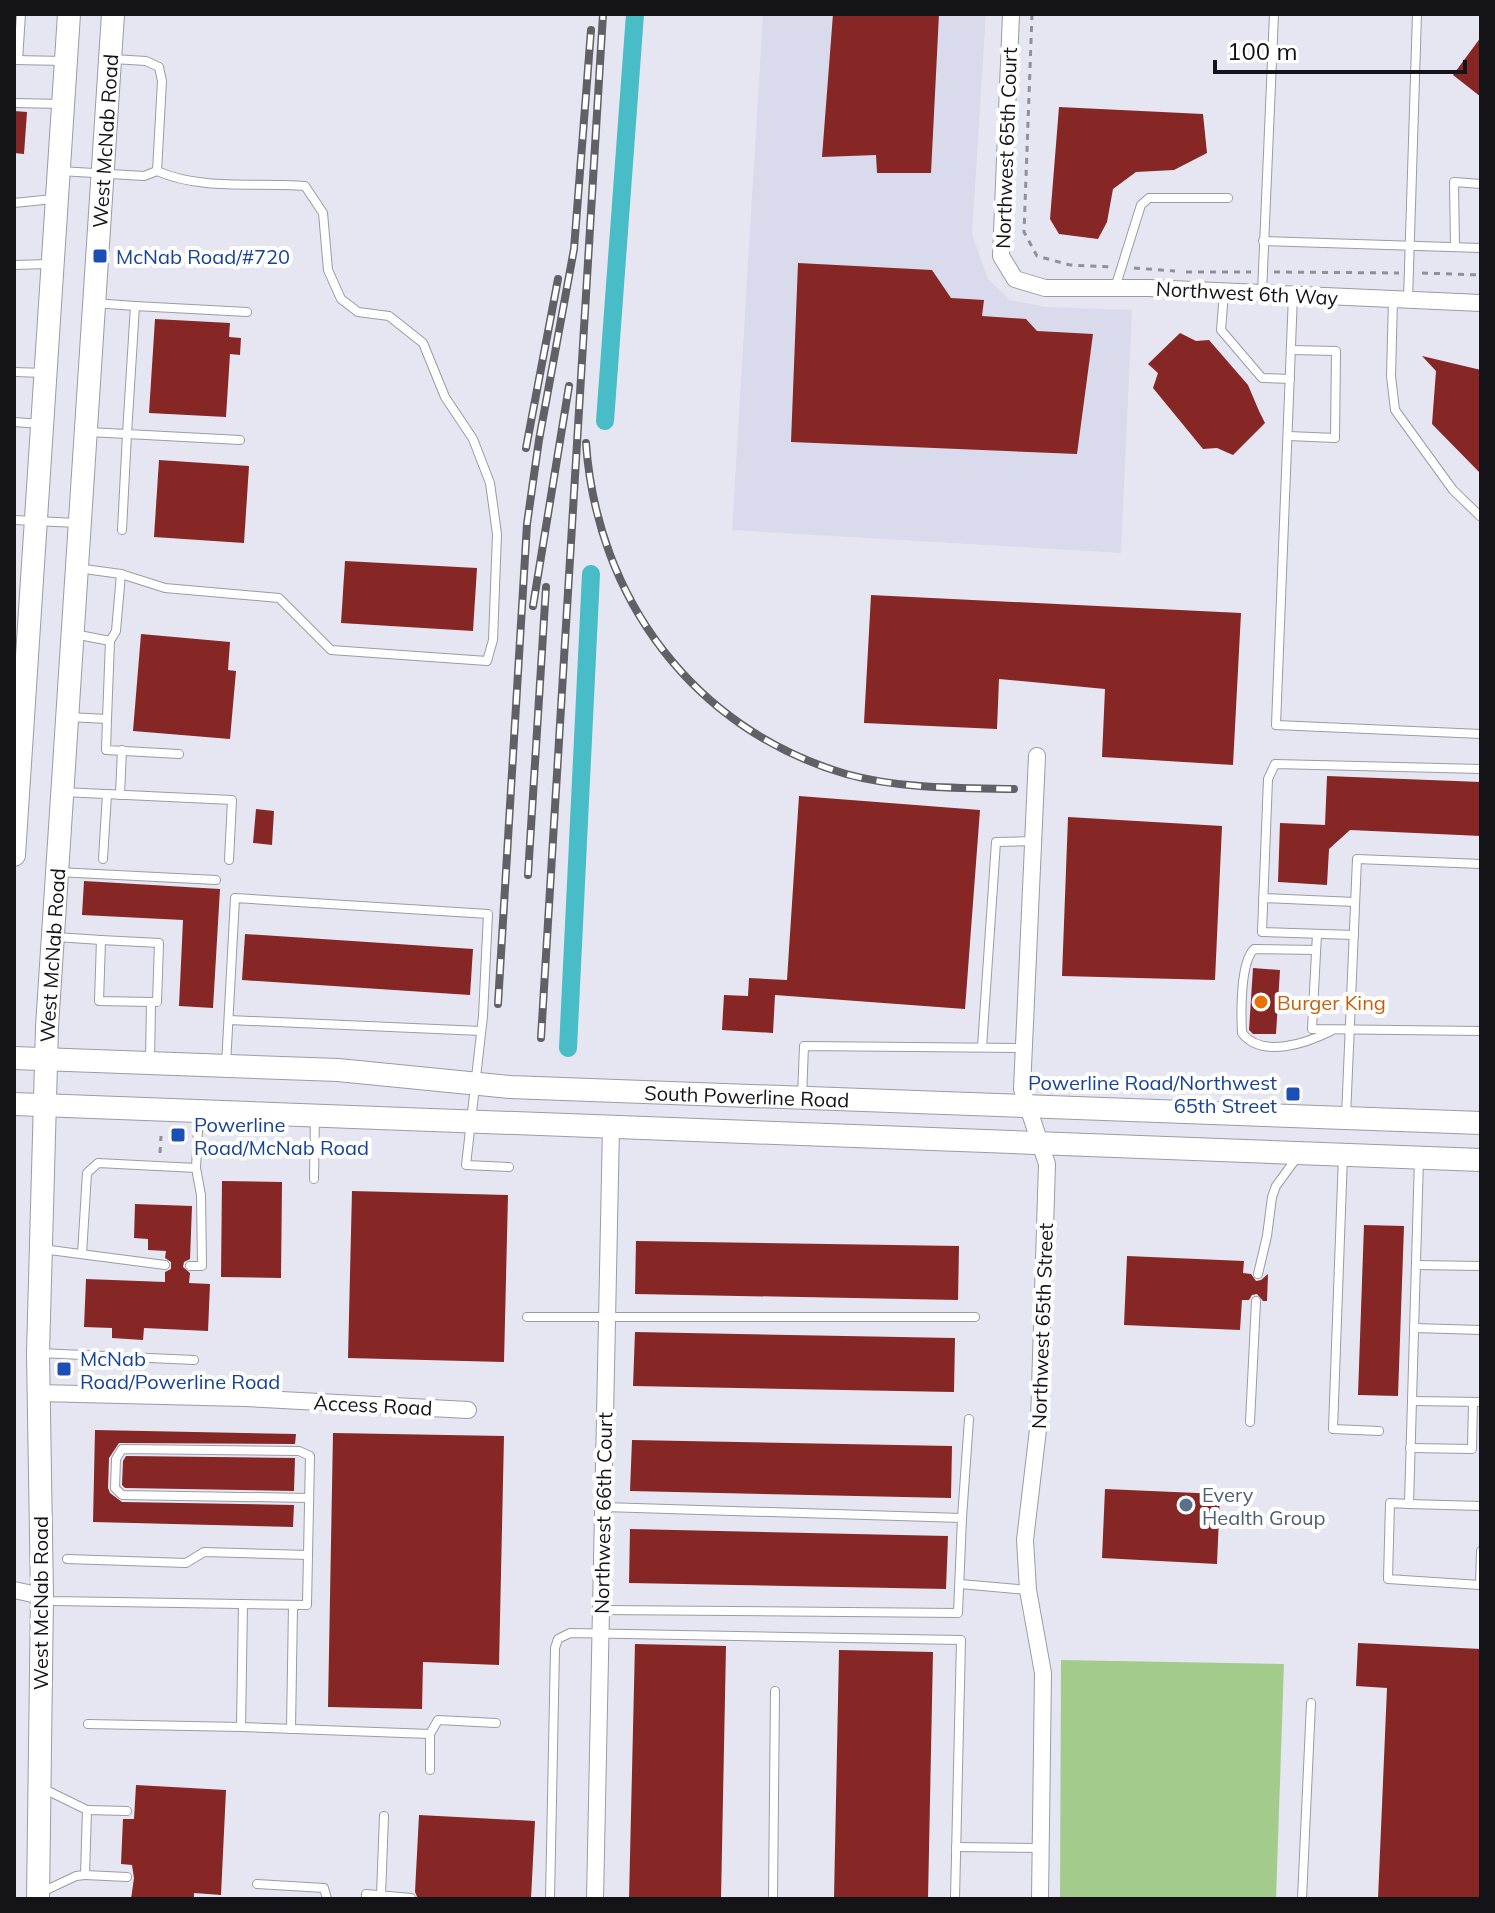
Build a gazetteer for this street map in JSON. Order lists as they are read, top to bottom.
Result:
{
  "streets": {
    "main road": ["West McNab Road", "South Powerline Road"],
    "street": [
      "Northwest 65th Court",
      "Northwest 6th Way",
      "Northwest 65th Street",
      "Access Road",
      "Northwest 66th Court"
    ]
  },
  "crossings": [
    ["West McNab Road", "South Powerline Road"],
    ["West McNab Road", "Access Road"],
    ["Northwest 65th Court", "Northwest 6th Way"],
    ["South Powerline Road", "Northwest 65th Street"],
    ["South Powerline Road", "Northwest 66th Court"]
  ],
  "places": {
    "transit": [
      "McNab Road/#720",
      "Powerline Road/Northwest 65th Street",
      "Powerline Road/McNab Road",
      "McNab Road/Powerline Road"
    ],
    "other": ["Burger King", "Every Health Group"]
  },
  "scale_bar": "100 m"
}
